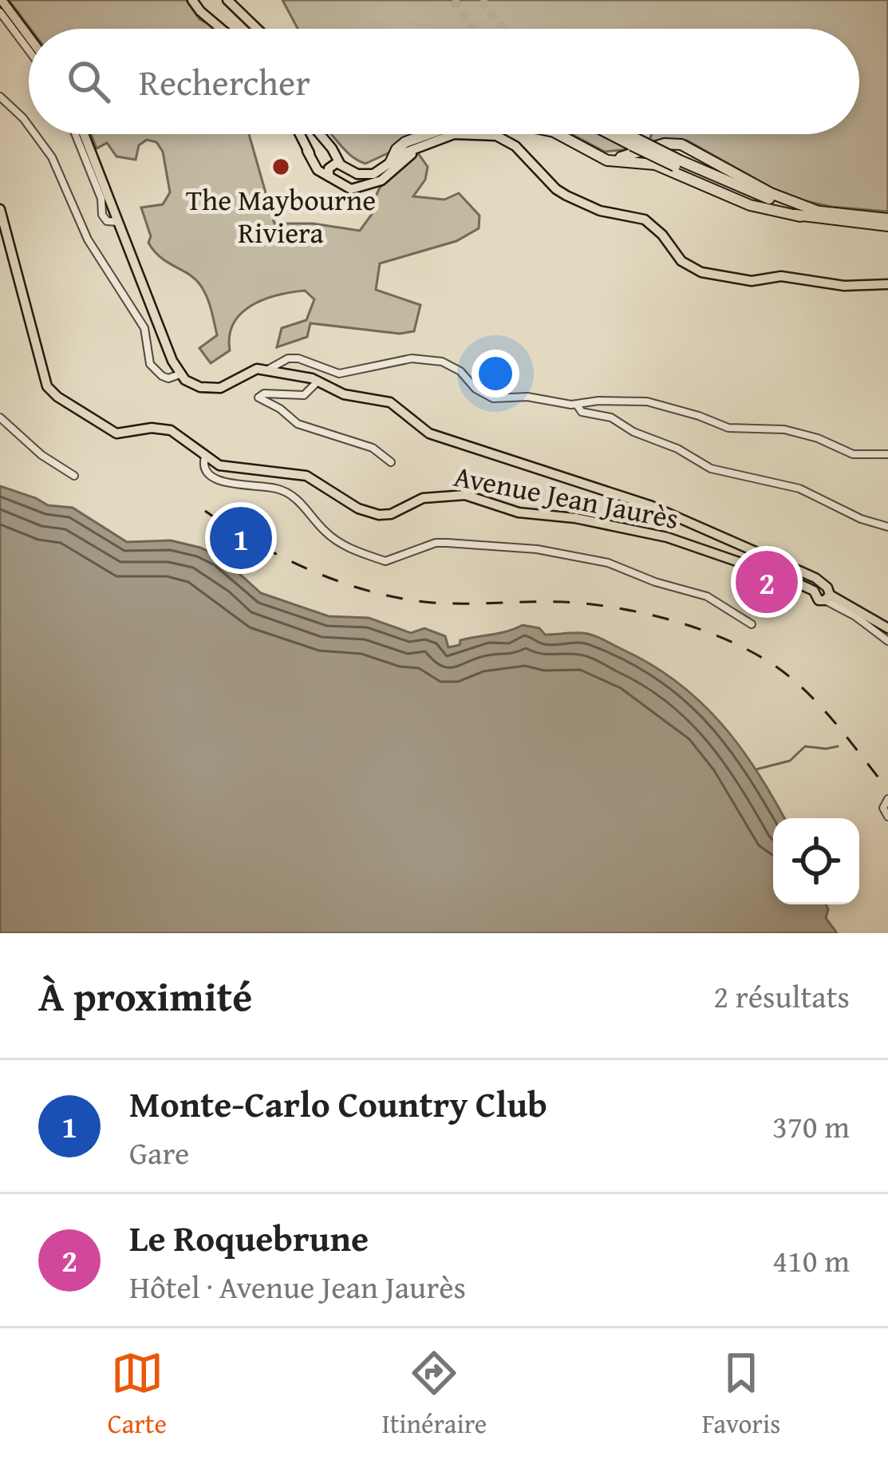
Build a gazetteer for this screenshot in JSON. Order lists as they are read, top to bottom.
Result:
{
  "streets": {
    "main road": ["Avenue Jean Jaurès"]
  },
  "places": ["The Maybourne Riviera"],
  "page": {
    "search": "Rechercher",
    "pins": ["1", "2"],
    "heading": ["À proximité", "2 résultats"],
    "list": [
      {
        "mark": "1",
        "name": "Monte-Carlo Country Club",
        "note": "Gare",
        "value": "370 m"
      },
      {
        "mark": "2",
        "name": "Le Roquebrune",
        "note": "Hôtel · Avenue Jean Jaurès",
        "value": "410 m"
      }
    ],
    "nav": ["Carte", "Itinéraire", "Favoris"]
  }
}
